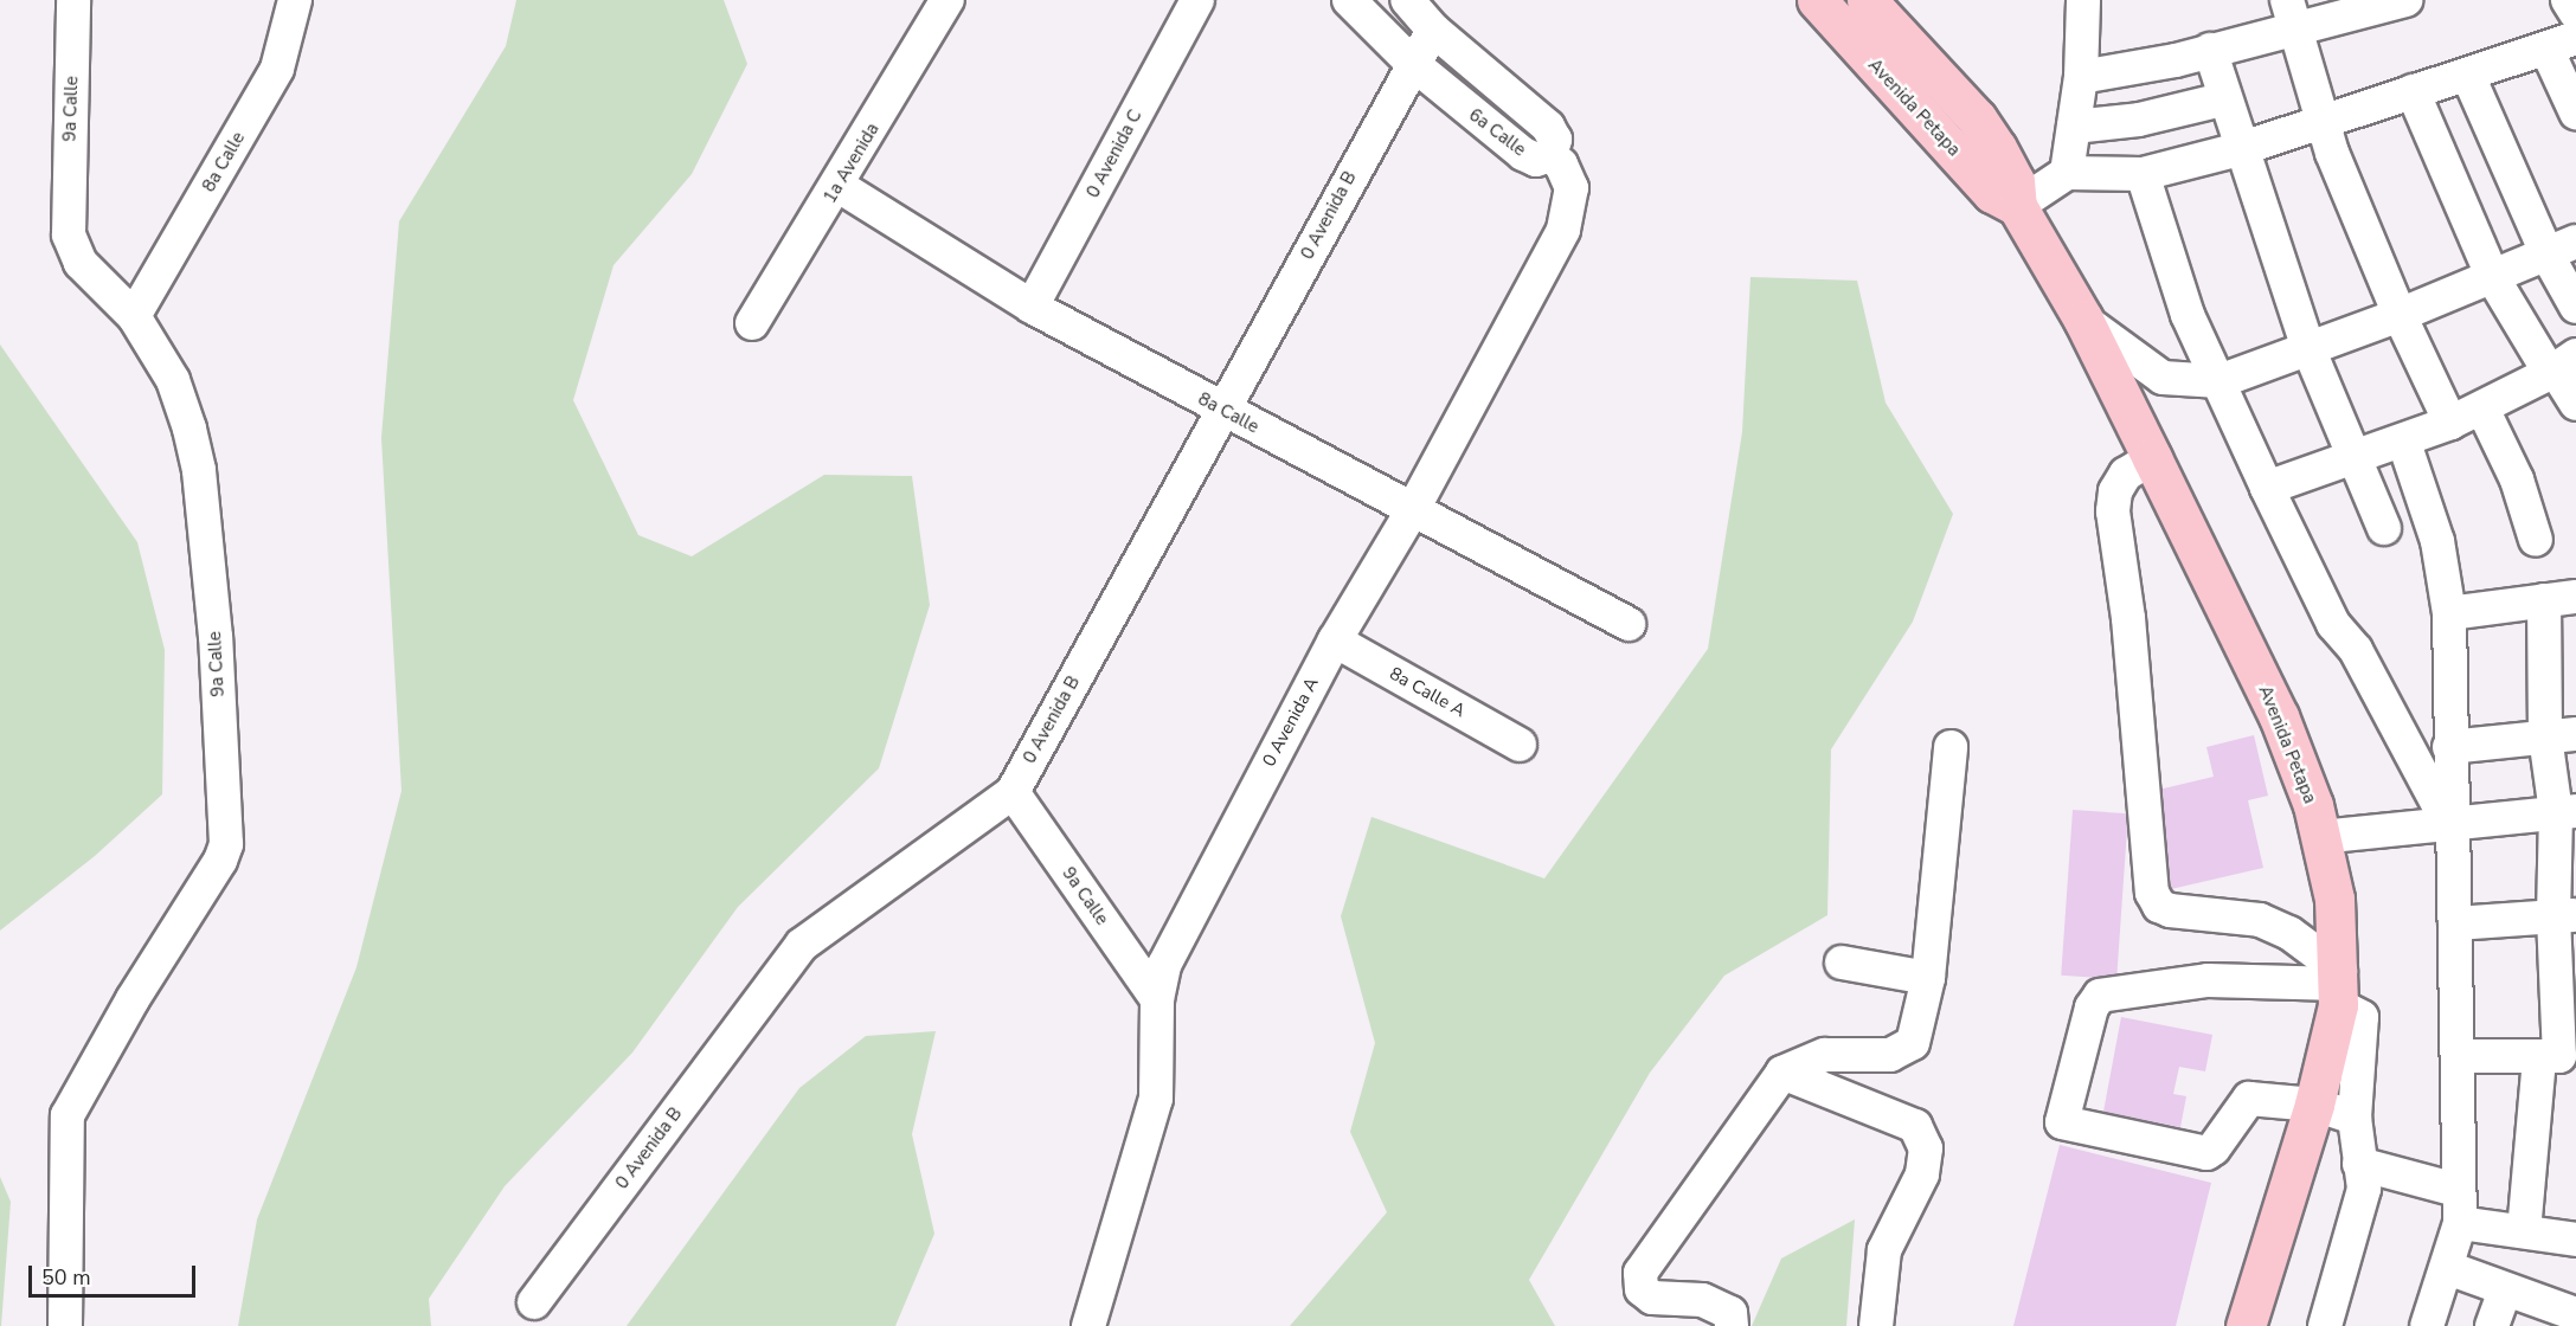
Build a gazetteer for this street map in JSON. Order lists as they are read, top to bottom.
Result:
{
  "streets": {
    "main road": ["Avenida Petapa"],
    "street": [
      "9a Calle",
      "6a Calle",
      "0 Avenida C",
      "8a Calle",
      "1a Avenida",
      "0 Avenida B",
      "8a Calle A",
      "0 Avenida A"
    ]
  },
  "crossings": [
    ["9a Calle", "8a Calle"],
    ["9a Calle", "0 Avenida B"],
    ["9a Calle", "0 Avenida A"],
    ["6a Calle", "0 Avenida B"],
    ["6a Calle", "0 Avenida A"],
    ["0 Avenida C", "8a Calle"],
    ["8a Calle", "1a Avenida"],
    ["8a Calle", "0 Avenida B"],
    ["8a Calle", "0 Avenida A"],
    ["8a Calle A", "0 Avenida A"]
  ],
  "scale_bar": "50 m"
}
